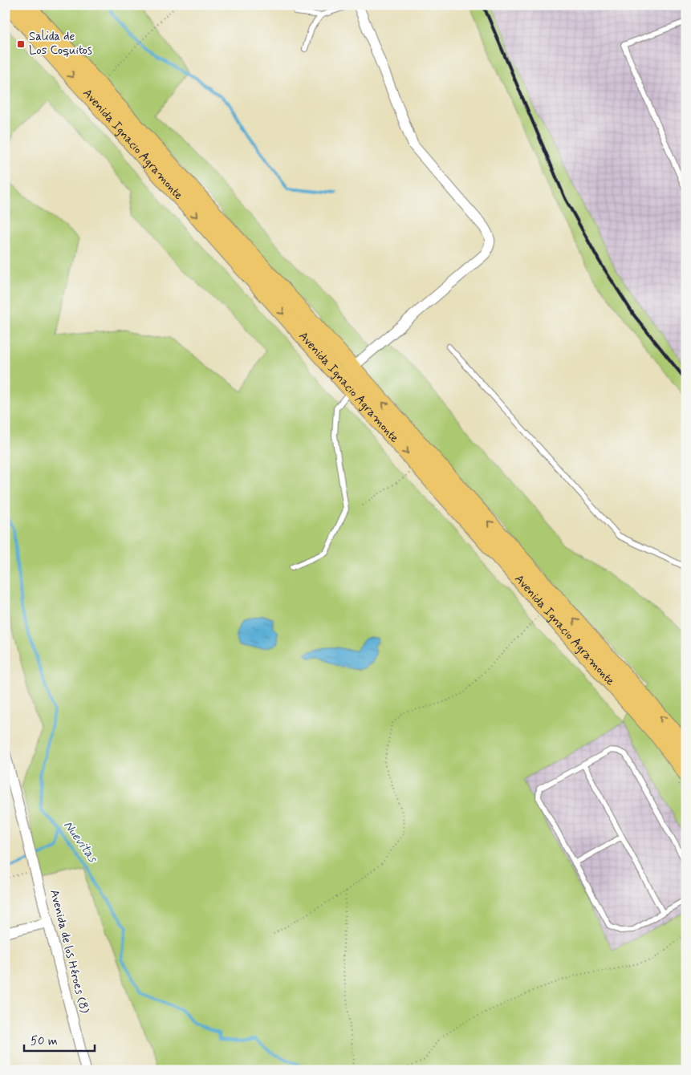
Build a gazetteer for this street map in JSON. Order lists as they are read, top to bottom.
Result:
{
  "streets": {
    "main road": ["Avenida Ignacio Agramonte"],
    "street": ["Avenida de los Héroes (8)"]
  },
  "water": ["Nuevitas"],
  "places": {
    "transit": ["Salida de Los Coquitos"]
  },
  "scale_bar": "50 m"
}
